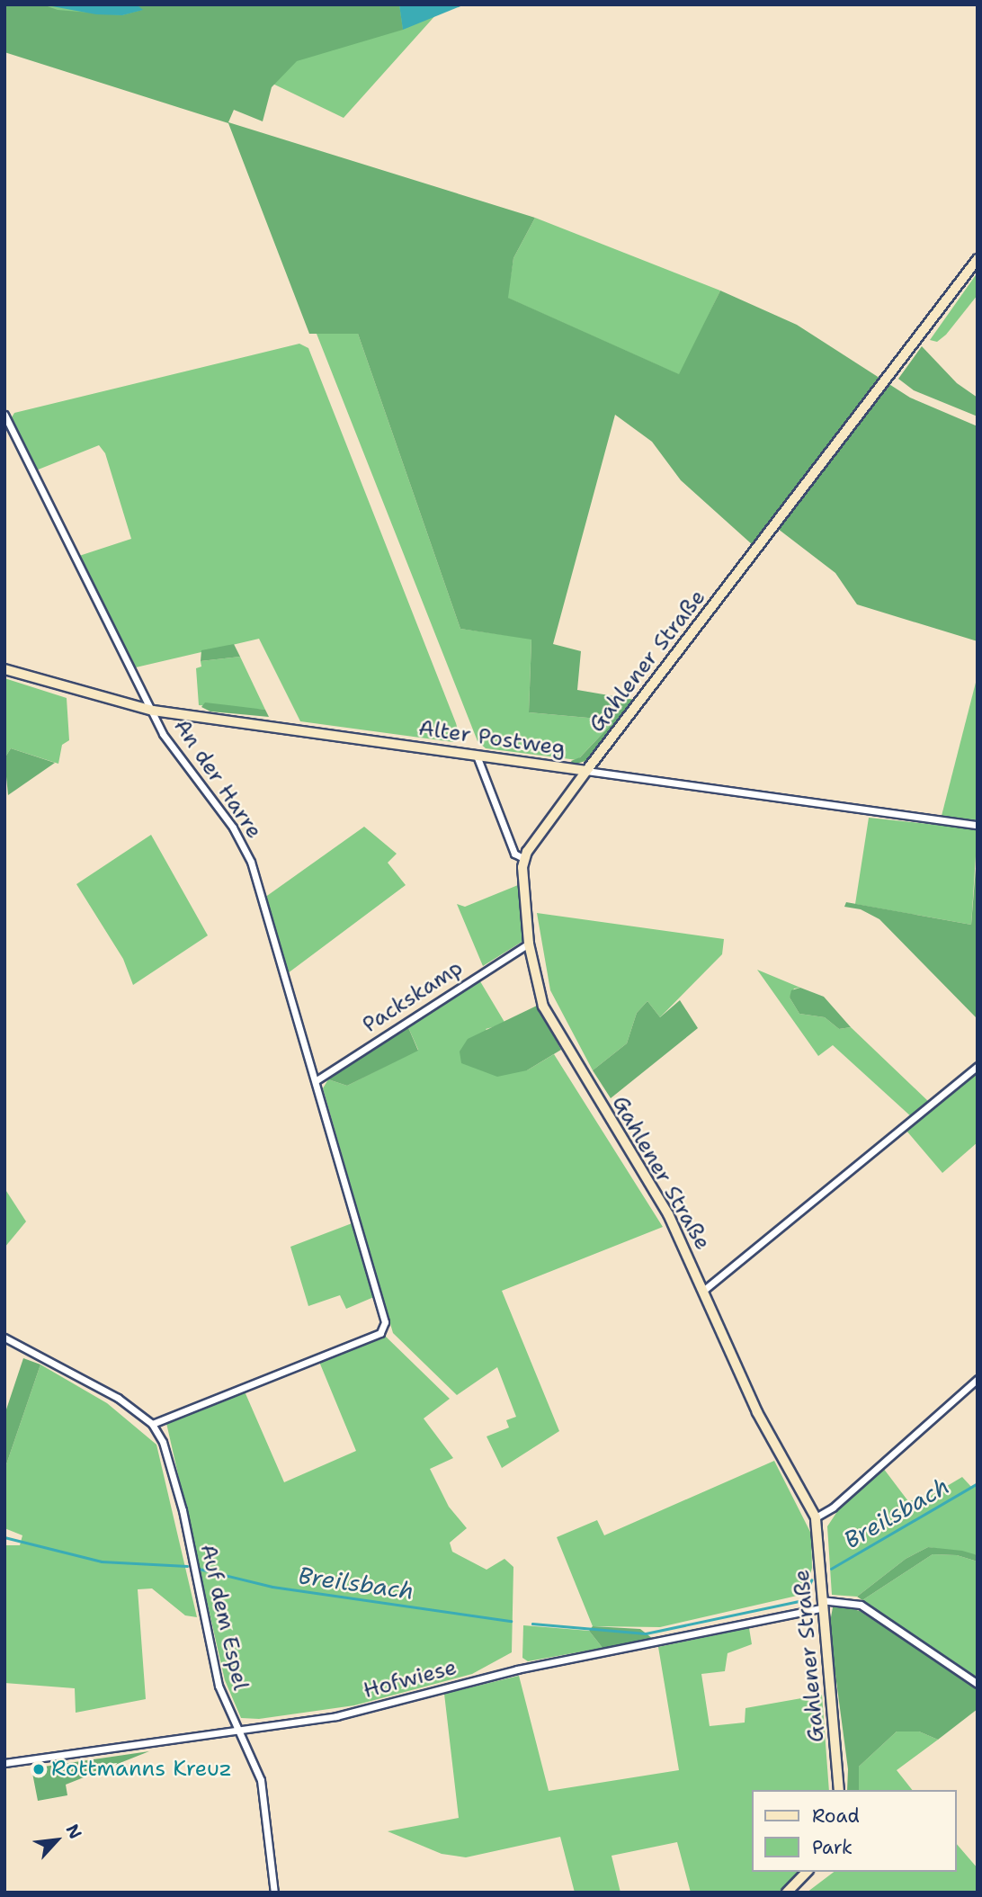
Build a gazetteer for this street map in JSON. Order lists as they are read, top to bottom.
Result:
{
  "streets": {
    "main road": ["Gahlener Straße", "Alter Postweg"],
    "street": [
      "An der Harre",
      "Packskamp",
      "Auf dem Espel",
      "Hofwiese"
    ]
  },
  "crossings": [
    ["Gahlener Straße", "Alter Postweg"],
    ["Gahlener Straße", "Packskamp"],
    ["Gahlener Straße", "Hofwiese"],
    ["Alter Postweg", "An der Harre"],
    ["An der Harre", "Packskamp"],
    ["An der Harre", "Auf dem Espel"],
    ["Auf dem Espel", "Hofwiese"]
  ],
  "water": ["Breilsbach"],
  "places": ["Rottmanns Kreuz"],
  "legend": ["Road", "Park"],
  "north": "top right"
}
